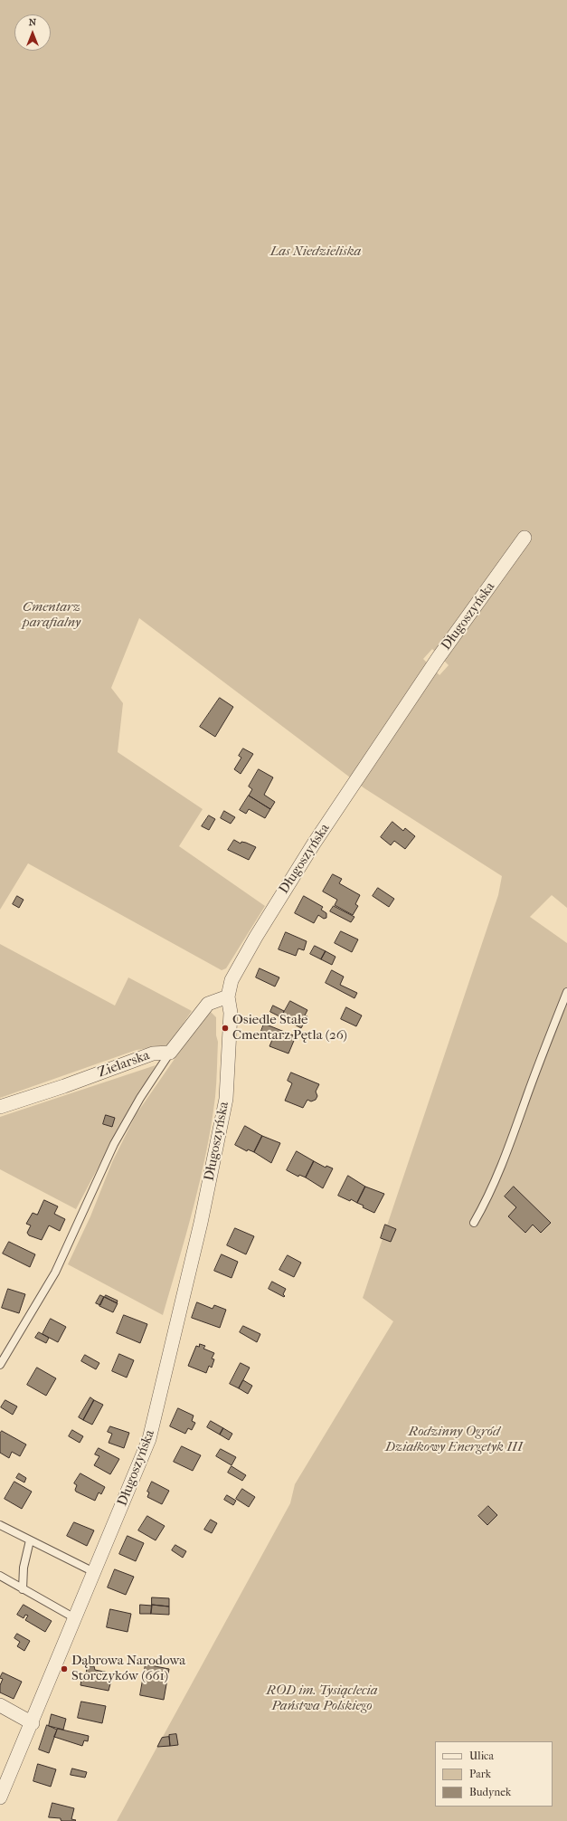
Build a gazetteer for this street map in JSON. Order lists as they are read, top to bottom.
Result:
{
  "streets": {
    "street": ["Długoszyńska", "Zielarska"]
  },
  "parks": [
    "Las Niedzieliska",
    "Cmentarz parafialny",
    "Rodzinny Ogród Działkowy Energetyk III",
    "ROD im. Tysiąclecia Państwa Polskiego"
  ],
  "places": ["Osiedle Stałe Cmentarz Pętla (26)", "Dąbrowa Narodowa Storczyków (661)"],
  "legend": ["Ulica", "Park", "Budynek"],
  "north": "top"
}
